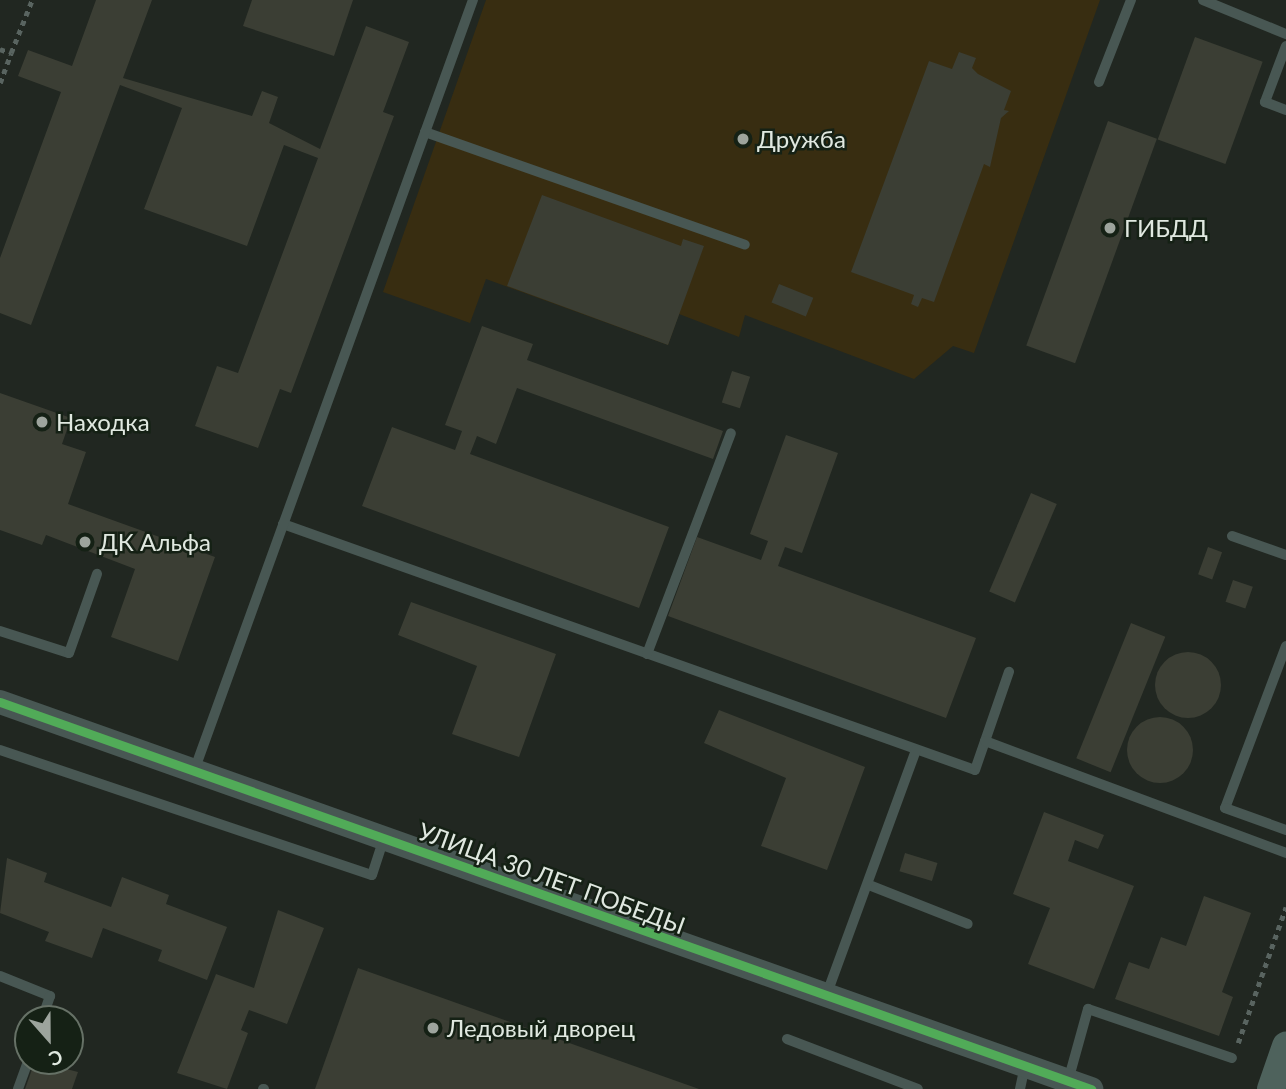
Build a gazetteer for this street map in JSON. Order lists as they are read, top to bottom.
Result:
{
  "streets": {
    "street": ["УЛИЦА 30 ЛЕТ ПОБЕДЫ"]
  },
  "places": [
    "Дружба",
    "ГИБДД",
    "Находка",
    "ДК Альфа",
    "Ледовый дворец"
  ],
  "north": "bottom"
}
